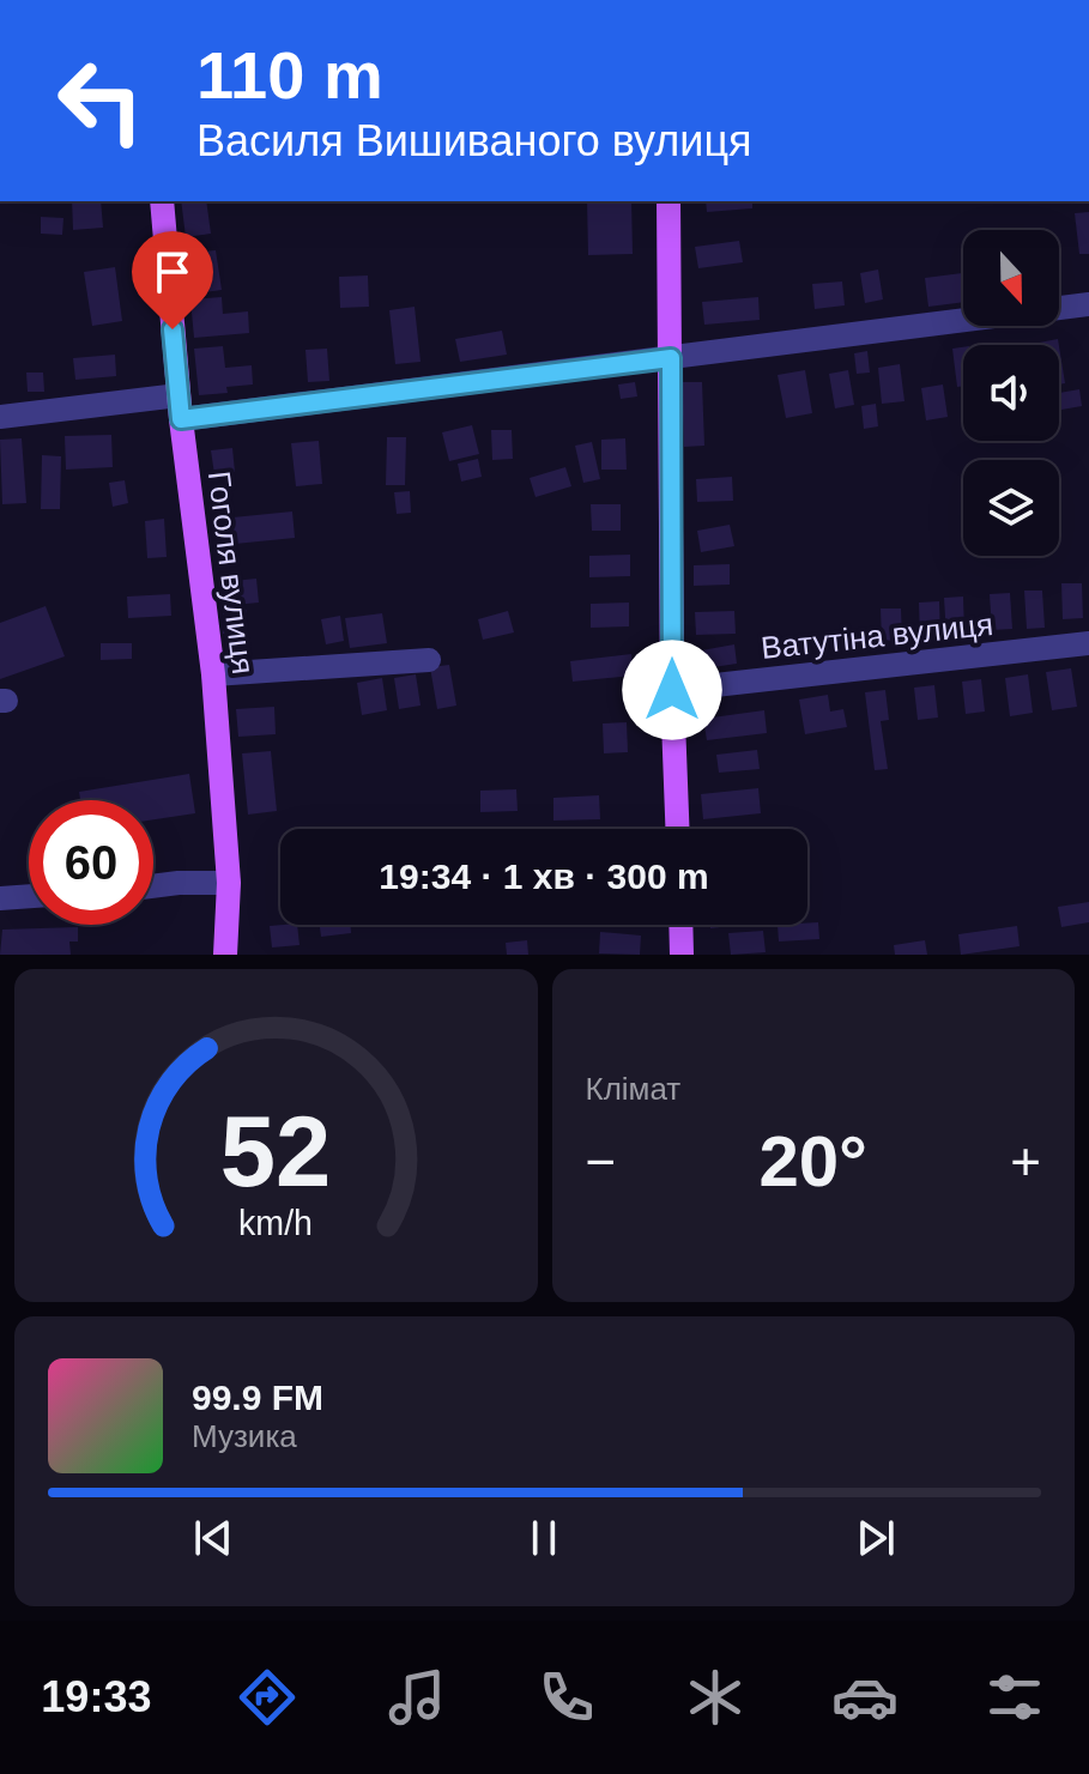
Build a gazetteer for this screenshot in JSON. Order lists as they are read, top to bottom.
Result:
{
  "streets": {
    "main road": ["Гоголя вулиця"],
    "street": ["Ватутіна вулиця"]
  },
  "north": "bottom",
  "page": {
    "turn": ["110 m", "Василя Вишиваного вулиця"],
    "limit": "60",
    "trip": "19:34 · 1 хв · 300 m",
    "tile": "Клімат",
    "heat": ["−", "20°", "+"],
    "song": ["99.9 FM", "Музика"],
    "tabs": "19:33",
    "gauge": ["52", "km/h"]
  }
}
